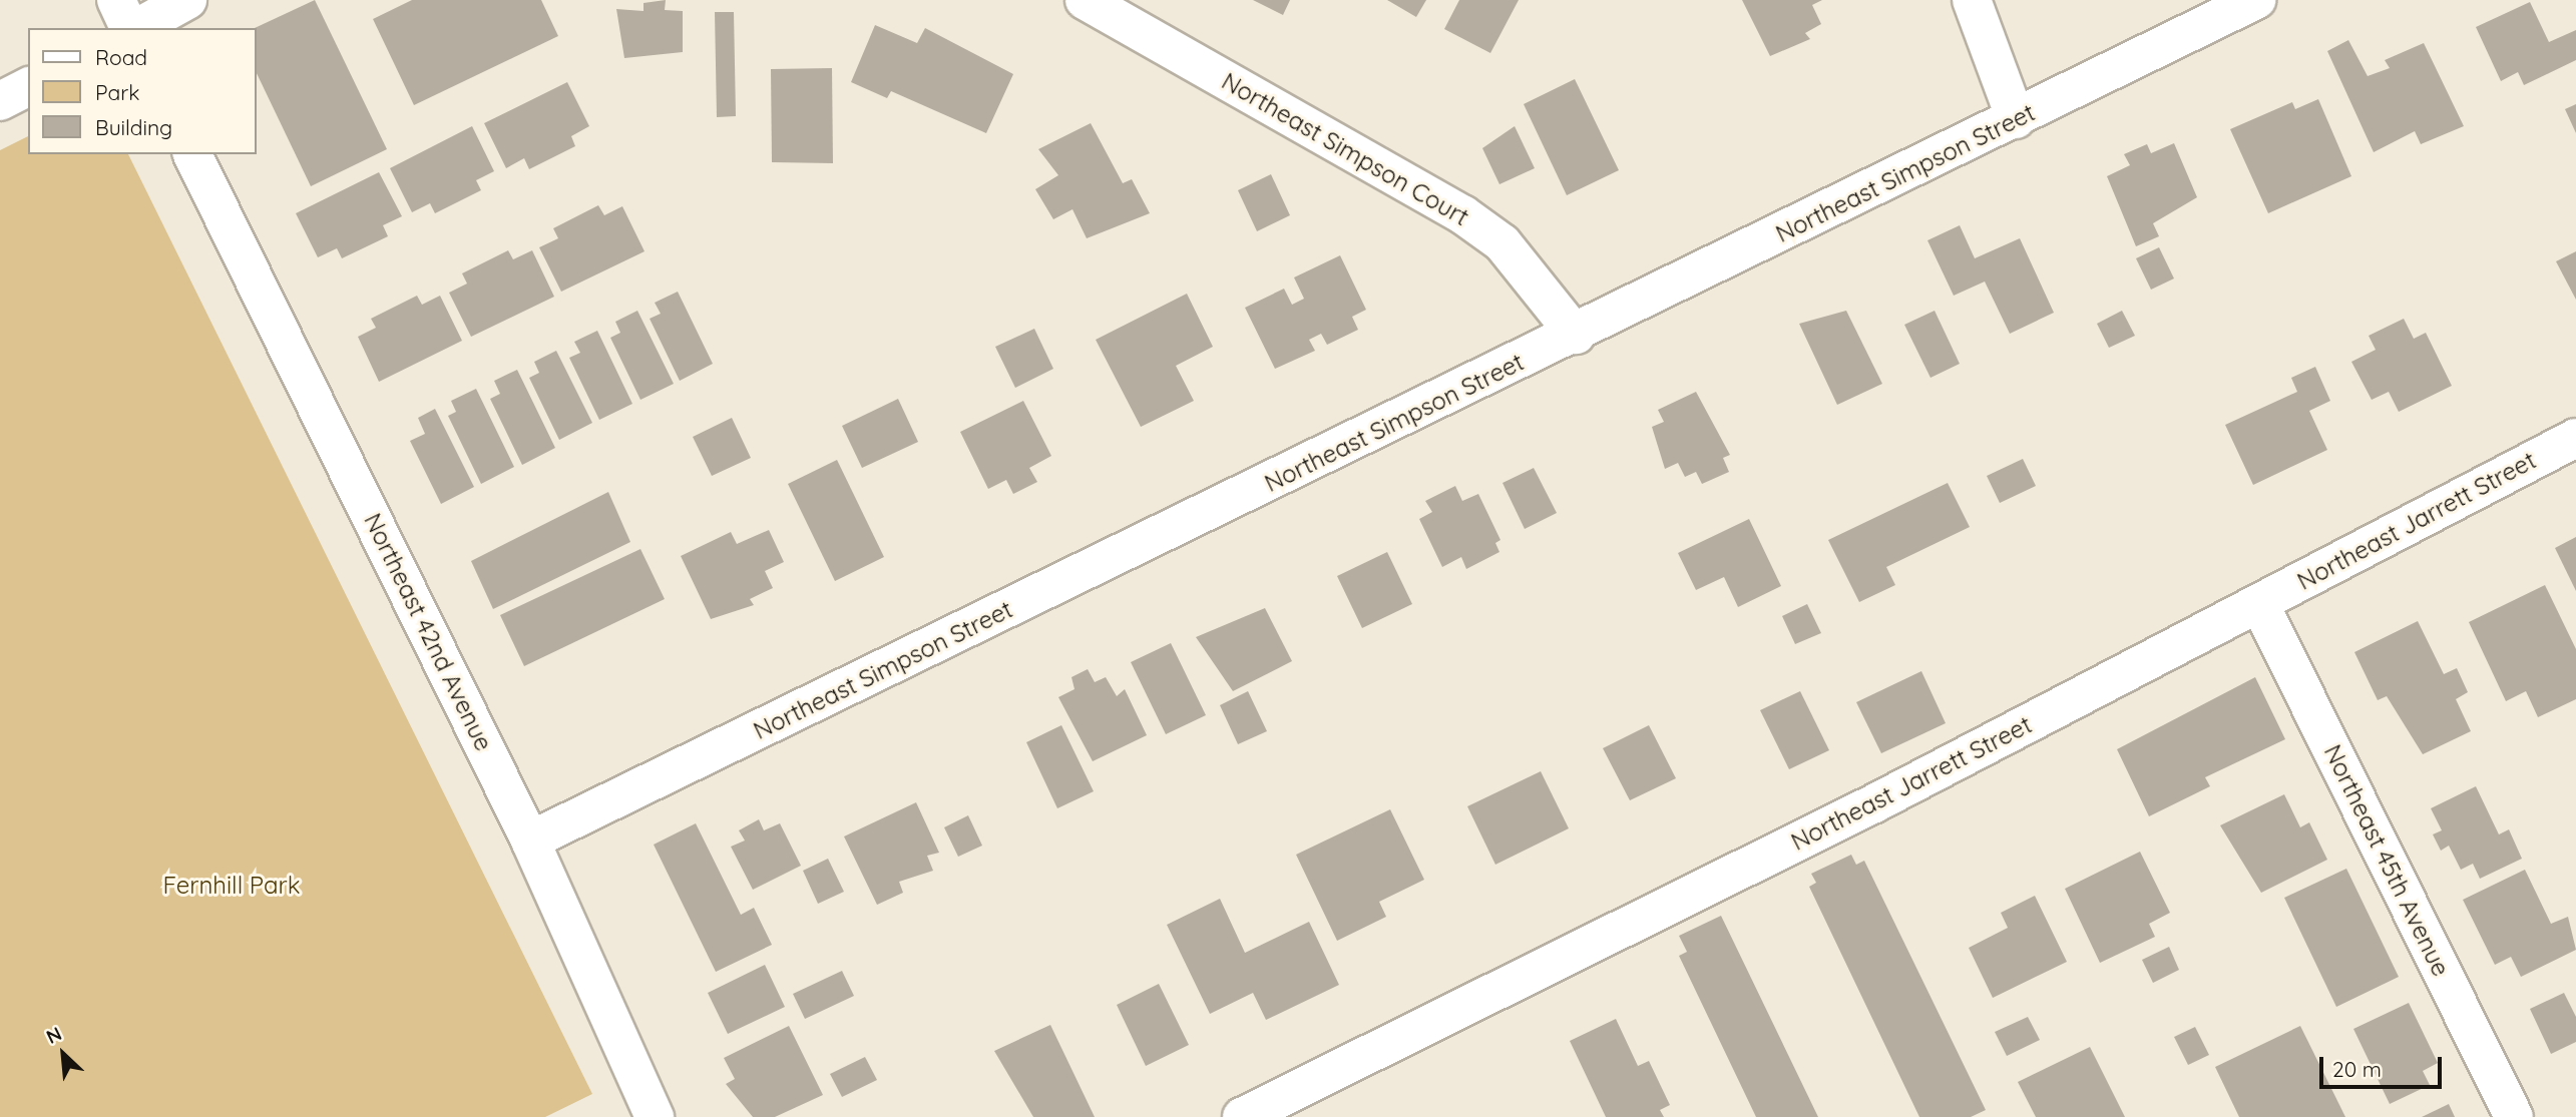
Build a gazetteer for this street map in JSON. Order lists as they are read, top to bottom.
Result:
{
  "streets": {
    "street": [
      "Northeast Simpson Court",
      "Northeast Simpson Street",
      "Northeast Jarrett Street",
      "Northeast 42nd Avenue",
      "Northeast 45th Avenue"
    ]
  },
  "crossings": [
    ["Northeast Simpson Court", "Northeast Simpson Street"],
    ["Northeast Simpson Street", "Northeast 42nd Avenue"],
    ["Northeast Jarrett Street", "Northeast 45th Avenue"]
  ],
  "parks": ["Fernhill Park"],
  "legend": ["Road", "Park", "Building"],
  "scale_bar": "20 m",
  "north": "top left"
}
